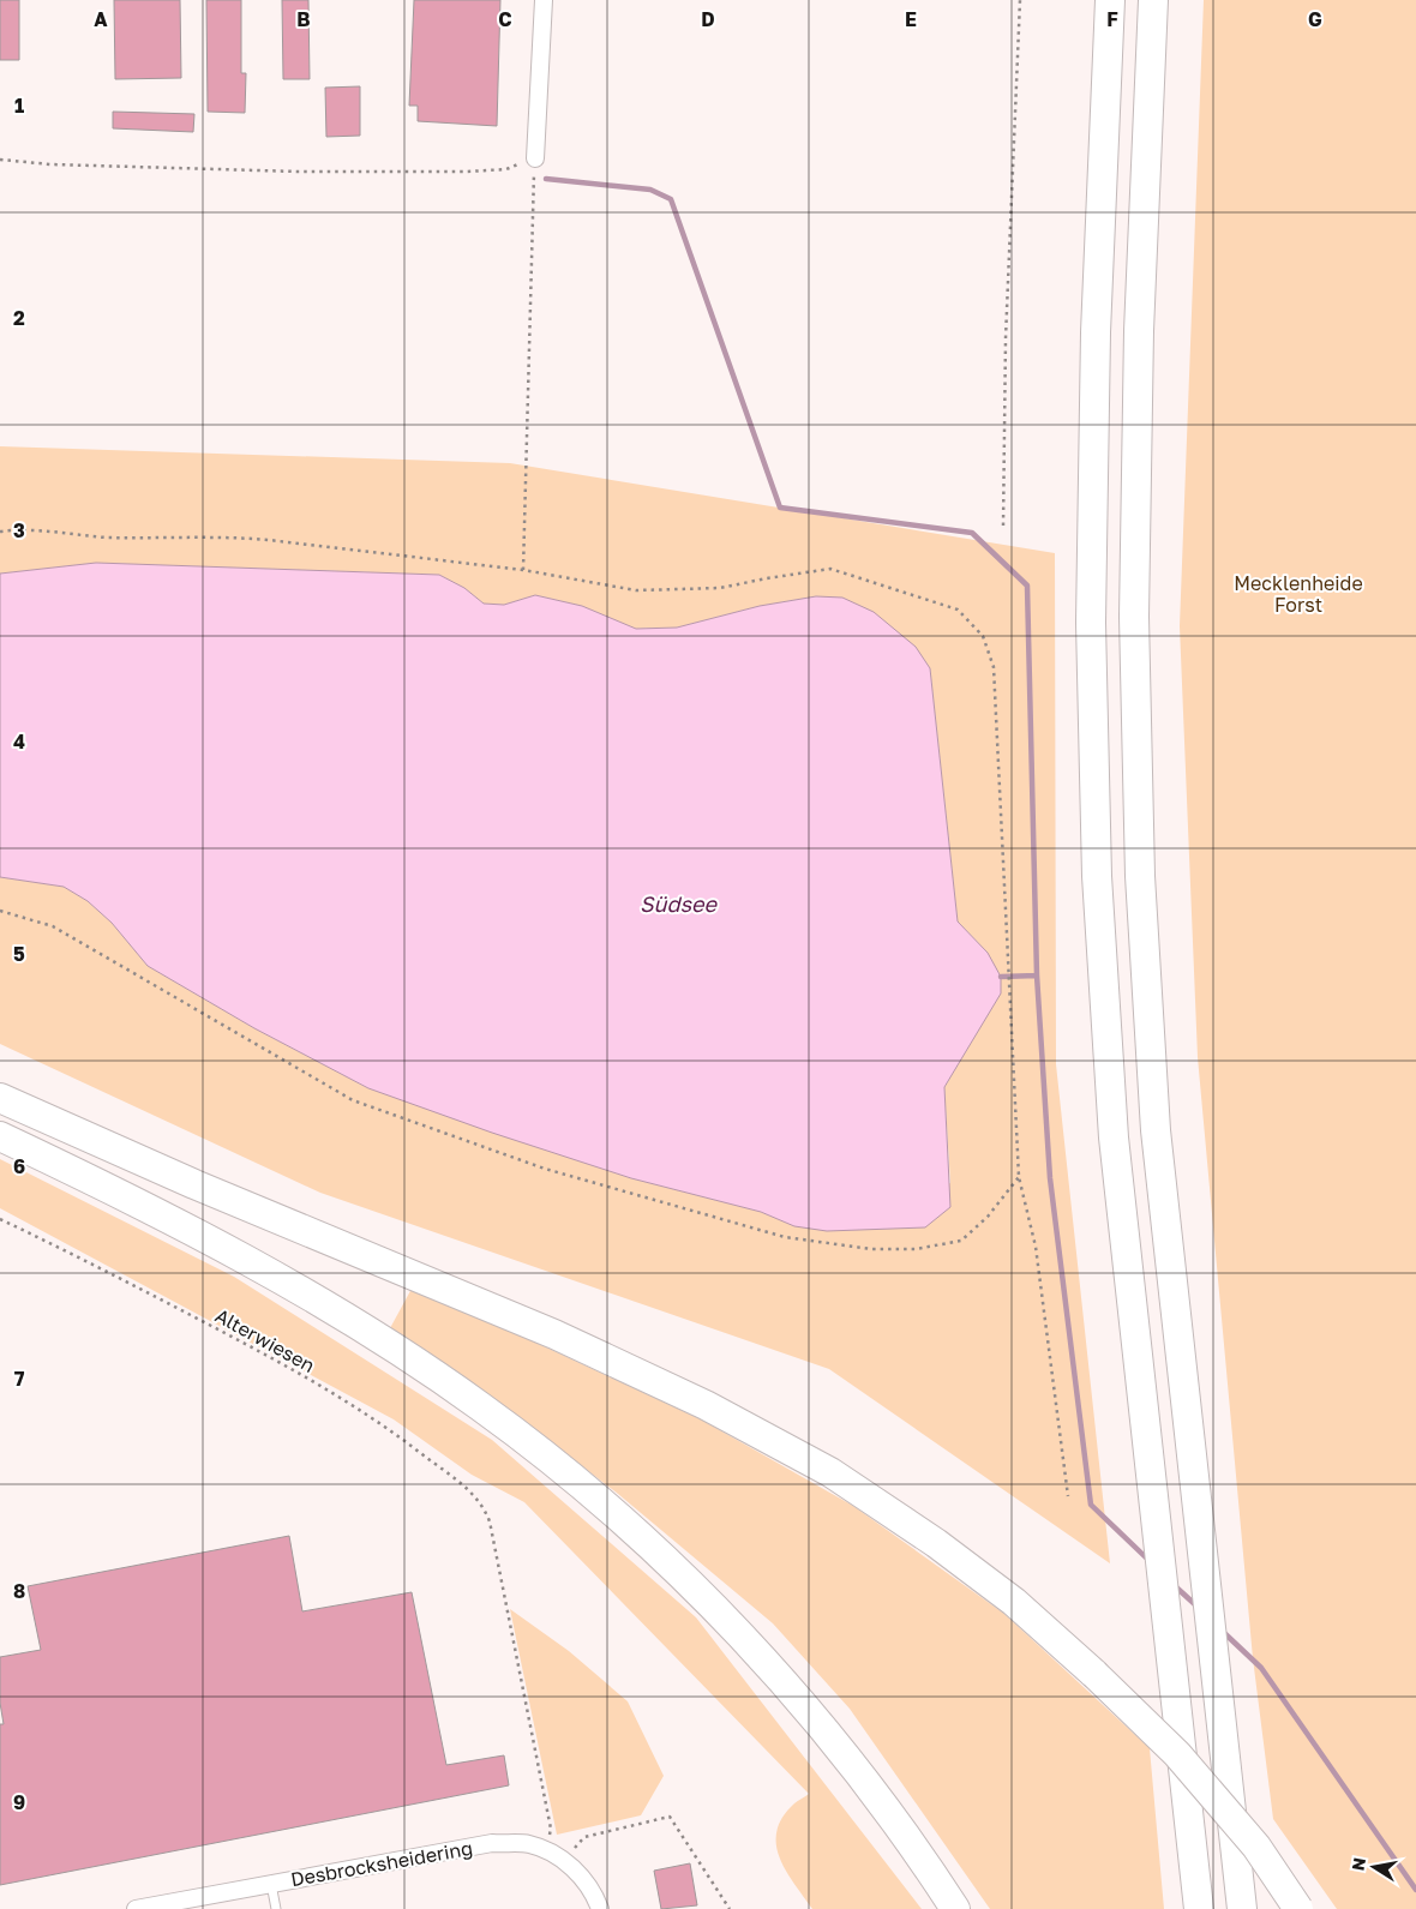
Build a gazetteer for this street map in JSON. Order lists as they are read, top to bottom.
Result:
{
  "streets": {
    "street": ["Desbrocksheidering"],
    "path": ["Alterwiesen"]
  },
  "crossings": [
    ["Alterwiesen", "Desbrocksheidering"]
  ],
  "water": ["Südsee"],
  "parks": ["Mecklenheide Forst"],
  "north": "left",
  "grid": {
    "columns": [
      "A",
      "B",
      "C",
      "D",
      "E",
      "F",
      "G"
    ],
    "rows": [
      "1",
      "2",
      "3",
      "4",
      "5",
      "6",
      "7",
      "8",
      "9"
    ]
  }
}
